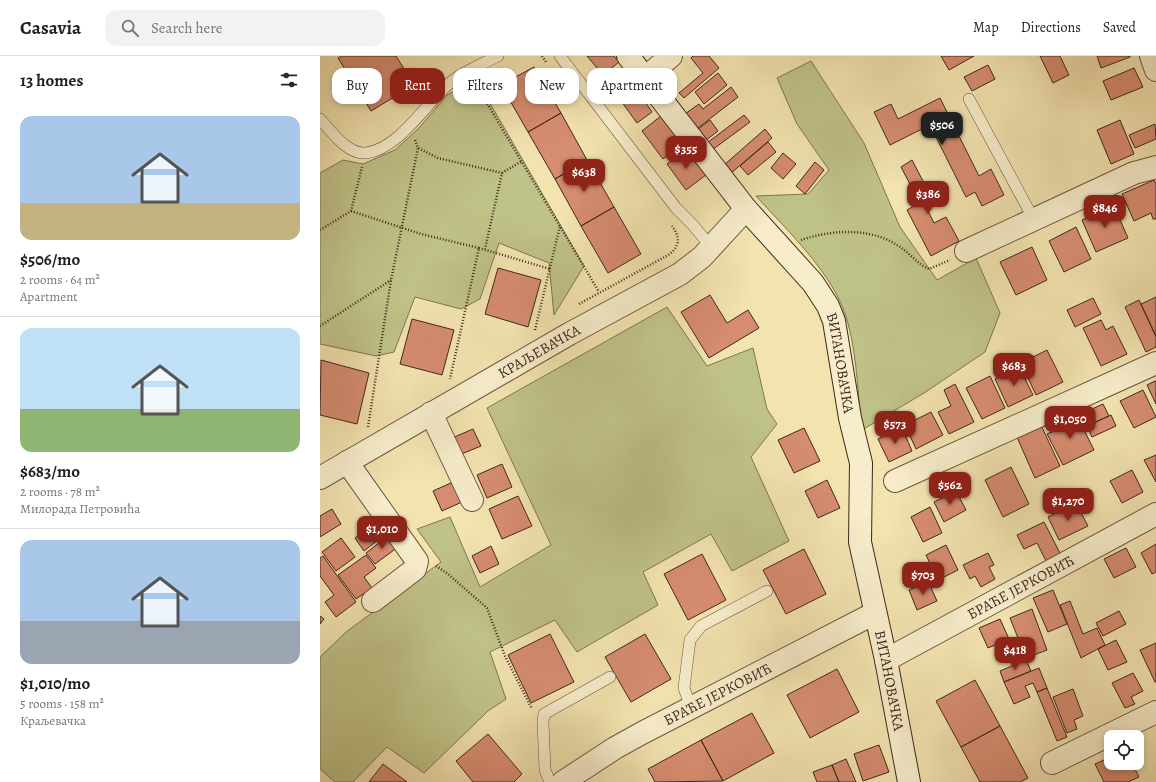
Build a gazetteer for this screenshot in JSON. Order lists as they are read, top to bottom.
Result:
{
  "streets": {
    "street": ["КРАЉЕВАЧКА", "ВИТАНОВАЧКА", "БРАЋЕ ЈЕРКОВИЋ"]
  },
  "crossings": [
    ["КРАЉЕВАЧКА", "ВИТАНОВАЧКА"],
    ["ВИТАНОВАЧКА", "БРАЋЕ ЈЕРКОВИЋ"]
  ],
  "page": {
    "header": "Casavia",
    "search": "Search here",
    "nav": ["Map", "Directions", "Saved"],
    "heading": "13 homes",
    "chip": [
      "Buy",
      "Rent",
      "Filters",
      "New",
      "Apartment"
    ],
    "list": [
      {
        "name": "$506/mo",
        "note": "2 rooms · 64 m² · Apartment"
      },
      {
        "name": "$683/mo",
        "note": "2 rooms · 78 m² · Милорада Петровића"
      },
      {
        "name": "$1,010/mo",
        "note": "5 rooms · 158 m² · Краљевачка"
      }
    ],
    "price": [
      "$506",
      "$355",
      "$638",
      "$386",
      "$846",
      "$683",
      "$1,050",
      "$573",
      "$562",
      "$1,270",
      "$1,010",
      "$703",
      "$418"
    ]
  }
}
